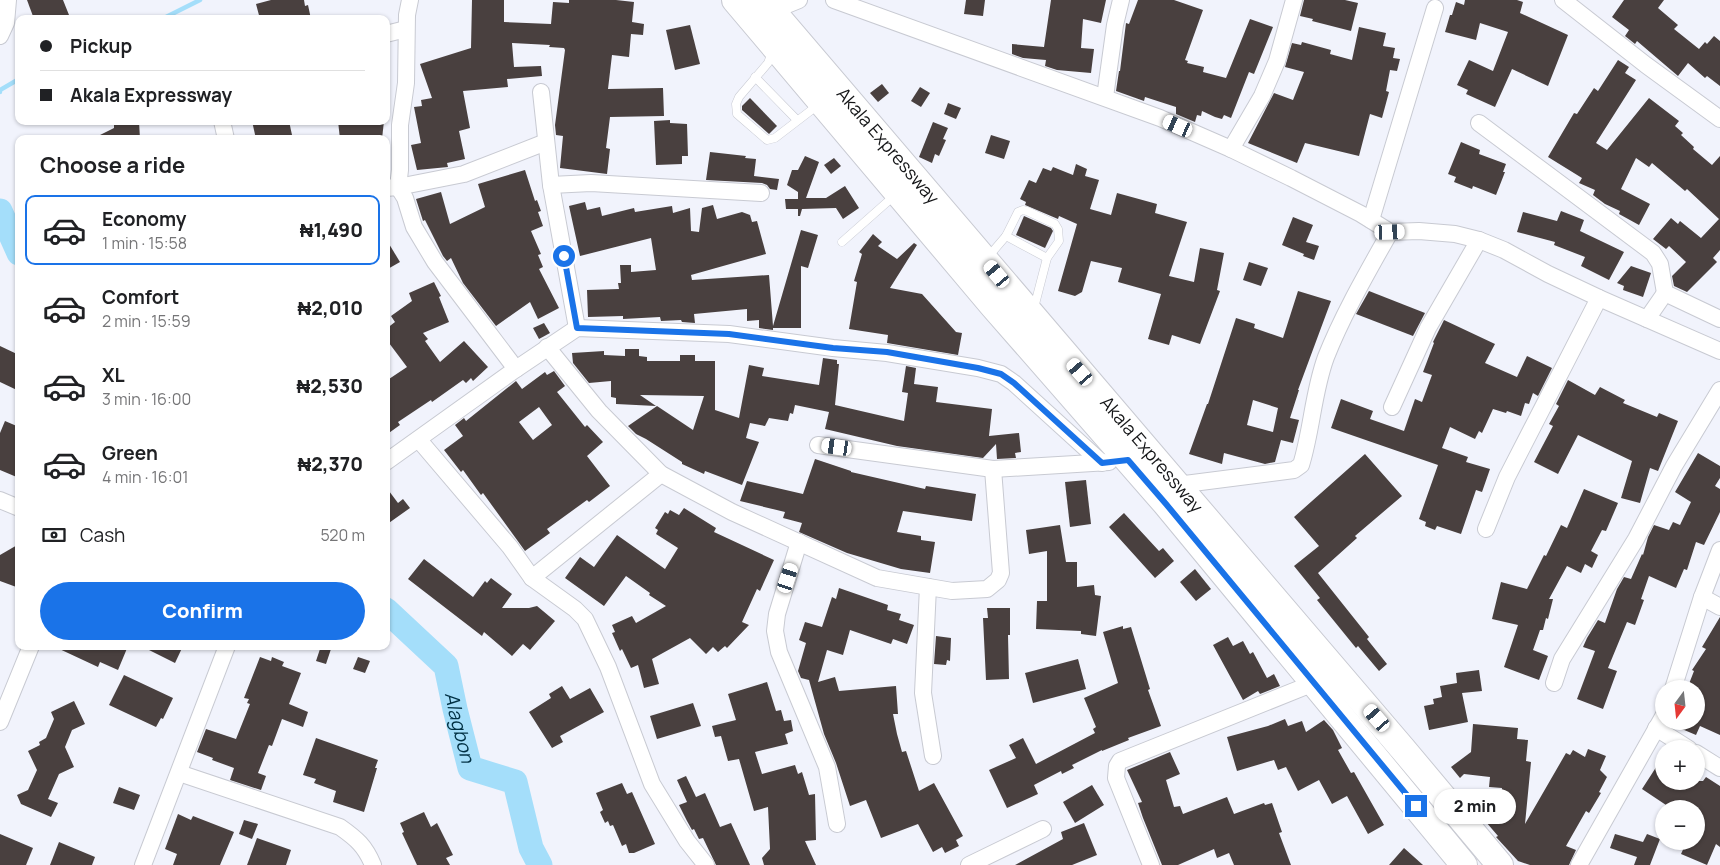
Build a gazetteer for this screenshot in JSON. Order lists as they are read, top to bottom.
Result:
{
  "streets": {
    "main road": ["Akala Expressway"]
  },
  "water": ["Alagbon"],
  "north": "bottom",
  "page": {
    "banner": ["Pickup", "Akala Expressway"],
    "heading": "Choose a ride",
    "list": [
      {
        "name": "Economy",
        "note": "1 min · 15:58",
        "value": "₦1,490"
      },
      {
        "name": "Comfort",
        "note": "2 min · 15:59",
        "value": "₦2,010"
      },
      {
        "name": "XL",
        "note": "3 min · 16:00",
        "value": "₦2,530"
      },
      {
        "name": "Green",
        "note": "4 min · 16:01",
        "value": "₦2,370"
      }
    ],
    "pay": ["Cash", "520 m"],
    "buttons": "Confirm",
    "map_buttons": ["+", "−"],
    "bubble": "2 min"
  }
}
